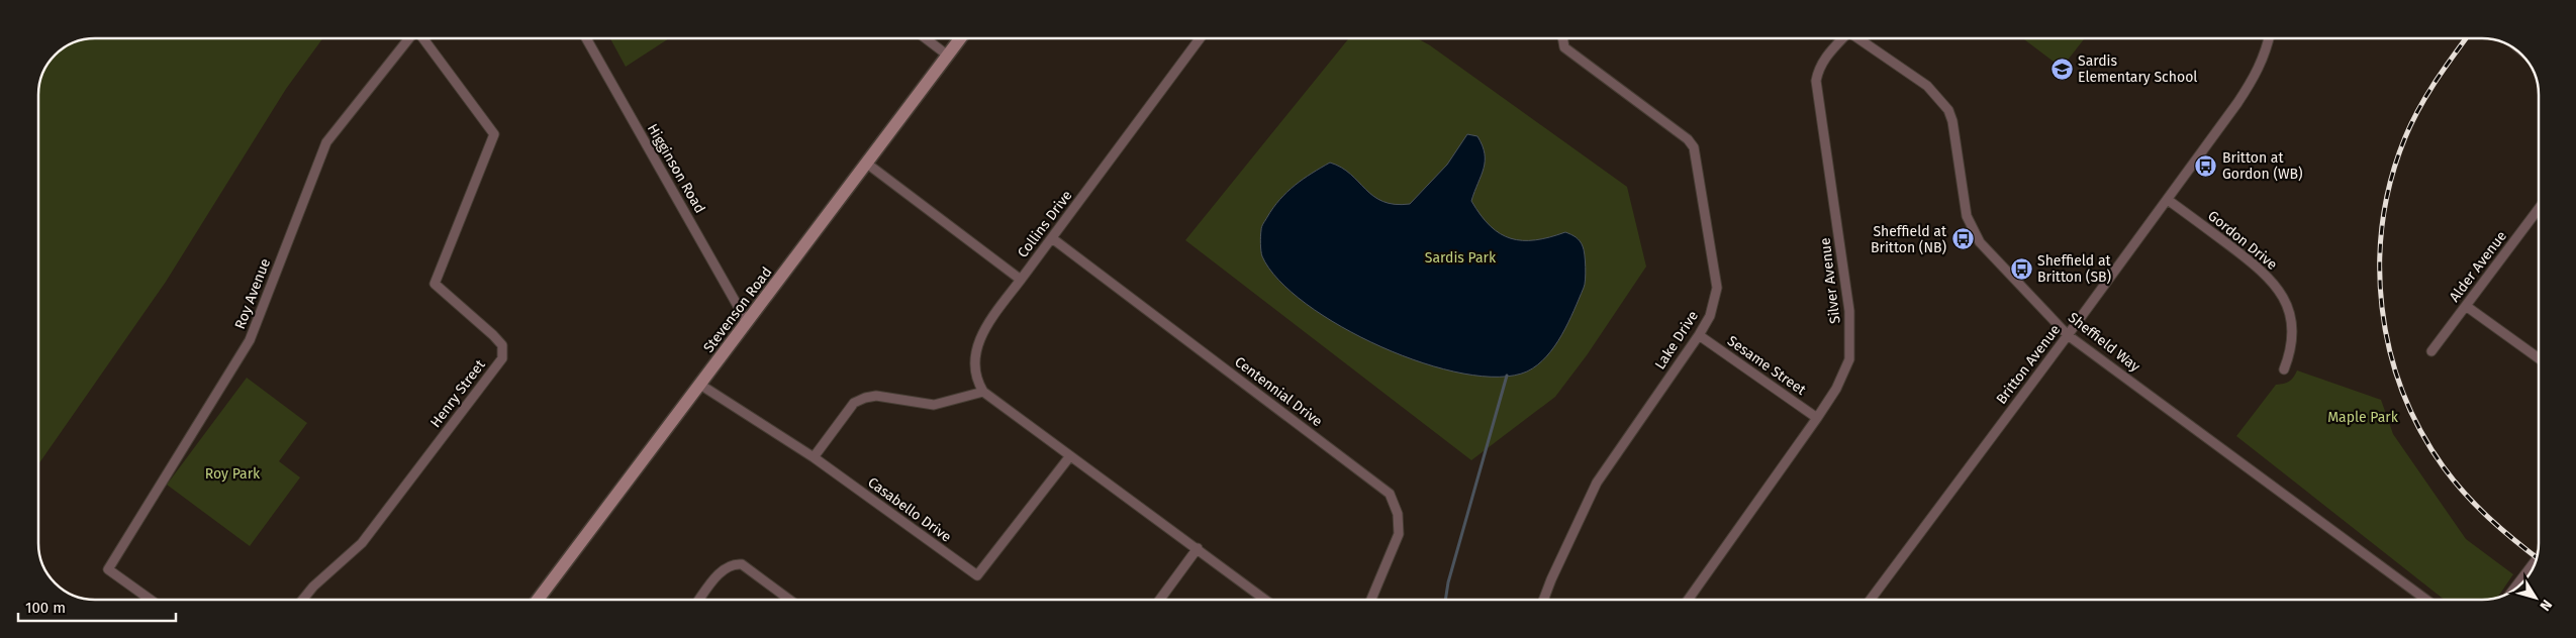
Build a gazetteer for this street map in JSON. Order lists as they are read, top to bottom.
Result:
{
  "streets": {
    "street": [
      "Higginson Road",
      "Collins Drive",
      "Gordon Drive",
      "Alder Avenue",
      "Silver Avenue",
      "Roy Avenue",
      "Stevenson Road",
      "Lake Drive",
      "Sheffield Way",
      "Britton Avenue",
      "Sesame Street",
      "Centennial Drive",
      "Henry Street",
      "Casabello Drive"
    ]
  },
  "crossings": [
    ["Higginson Road", "Stevenson Road"],
    ["Collins Drive", "Stevenson Road"],
    ["Collins Drive", "Centennial Drive"],
    ["Gordon Drive", "Britton Avenue"],
    ["Silver Avenue", "Sesame Street"],
    ["Stevenson Road", "Casabello Drive"],
    ["Lake Drive", "Sesame Street"],
    ["Sheffield Way", "Britton Avenue"]
  ],
  "parks": ["Sardis Park", "Maple Park", "Roy Park"],
  "places": {
    "school or university": ["Sardis Elementary School"],
    "bus stop": ["Britton at Gordon (WB)", "Sheffield at Britton (NB)", "Sheffield at Britton (SB)"]
  },
  "scale_bar": "100 m",
  "north": "bottom right"
}
